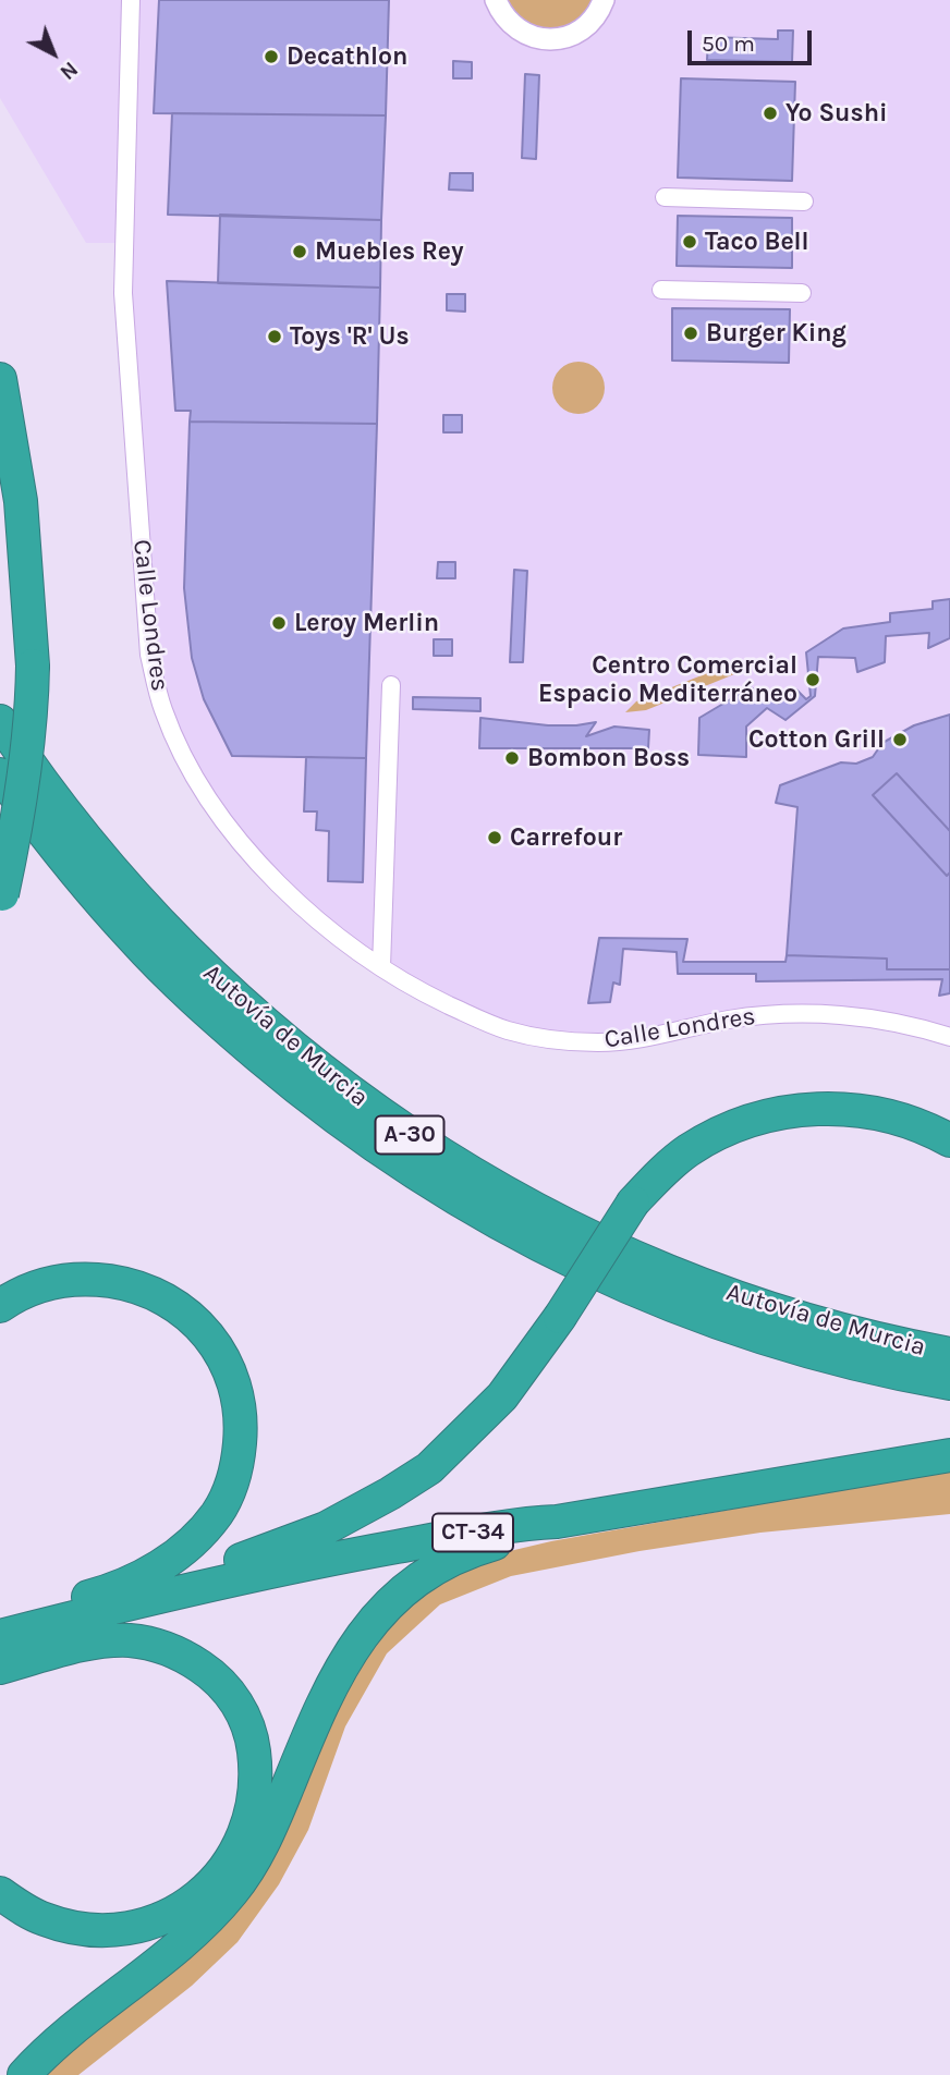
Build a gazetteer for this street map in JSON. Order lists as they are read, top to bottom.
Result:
{
  "streets": {
    "highway": ["Autovía de Murcia", "A-30", "CT-34"],
    "street": ["Calle Londres"]
  },
  "places": [
    "Decathlon",
    "Yo Sushi",
    "Taco Bell",
    "Muebles Rey",
    "Burger King",
    "Toys 'R' Us",
    "Leroy Merlin",
    "Centro Comercial Espacio Mediterráneo",
    "Cotton Grill",
    "Bombon Boss",
    "Carrefour"
  ],
  "scale_bar": "50 m",
  "north": "bottom right"
}
